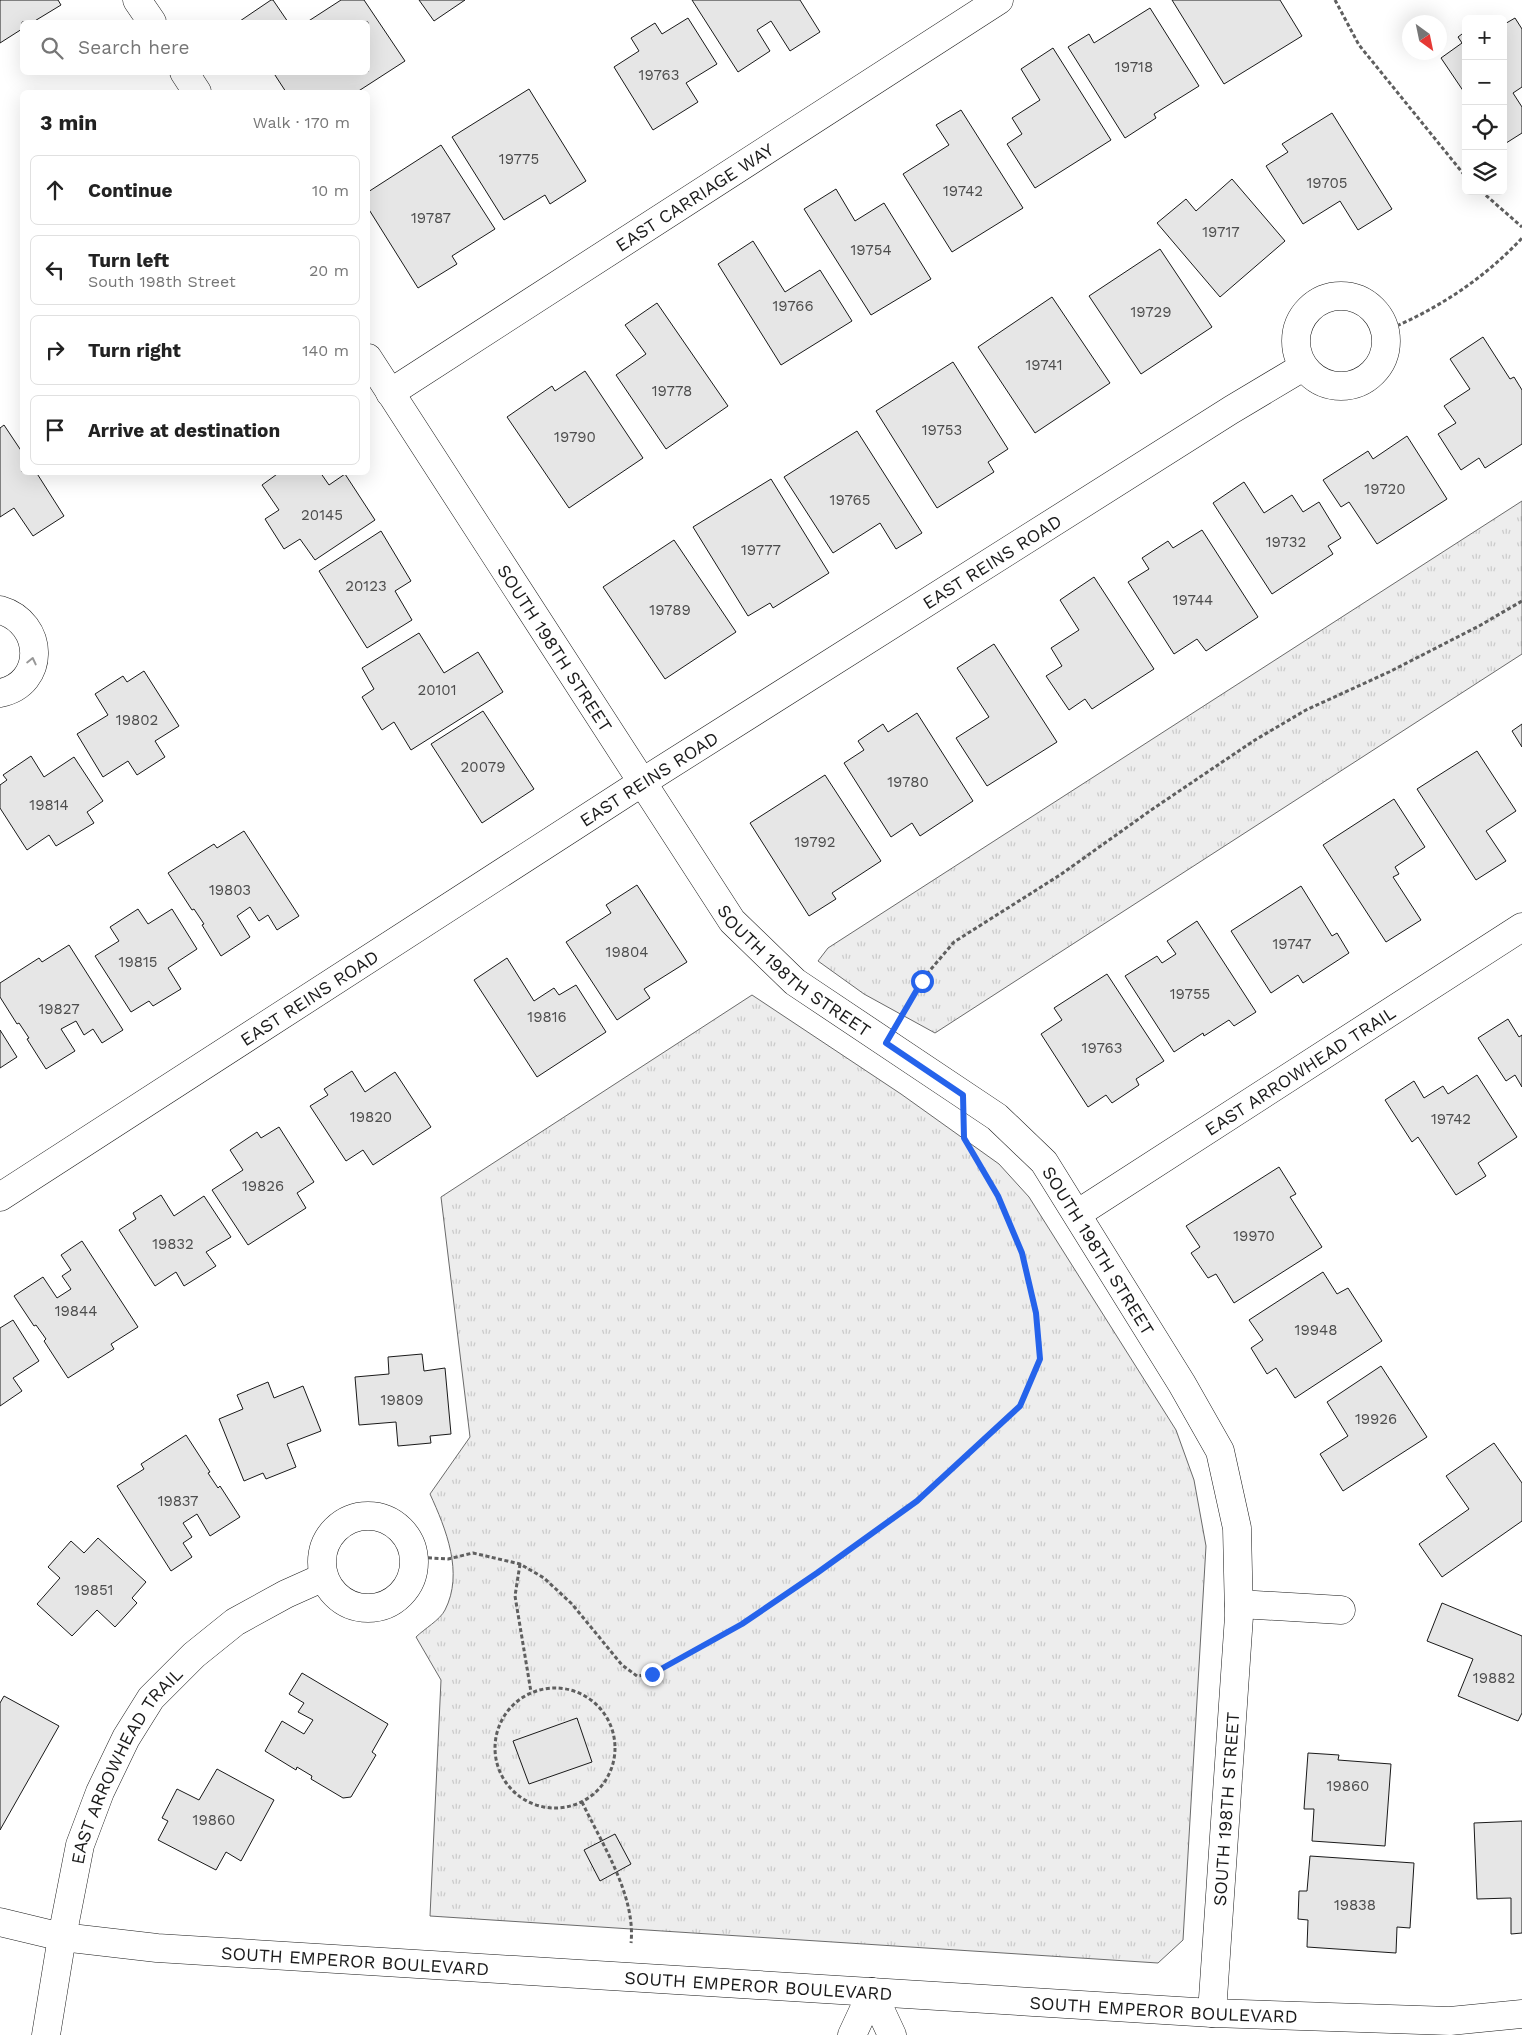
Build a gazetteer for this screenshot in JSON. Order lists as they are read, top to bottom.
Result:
{
  "streets": {
    "street": [
      "EAST CARRIAGE WAY",
      "EAST REINS ROAD",
      "SOUTH 198TH STREET",
      "EAST ARROWHEAD TRAIL",
      "SOUTH EMPEROR BOULEVARD"
    ]
  },
  "crossings": [
    ["EAST CARRIAGE WAY", "SOUTH 198TH STREET"],
    ["EAST REINS ROAD", "SOUTH 198TH STREET"],
    ["SOUTH 198TH STREET", "EAST ARROWHEAD TRAIL"],
    ["SOUTH 198TH STREET", "SOUTH EMPEROR BOULEVARD"],
    ["EAST ARROWHEAD TRAIL", "SOUTH EMPEROR BOULEVARD"]
  ],
  "house_numbers": [
    "19718",
    "19763",
    "19775",
    "19705",
    "19742",
    "19787",
    "19717",
    "19754",
    "19766",
    "19729",
    "19741",
    "19778",
    "19753",
    "19790",
    "19720",
    "19765",
    "20145",
    "19732",
    "19777",
    "20123",
    "19744",
    "19789",
    "20101",
    "19802",
    "20079",
    "19780",
    "19814",
    "19792",
    "19803",
    "19747",
    "19804",
    "19815",
    "19755",
    "19827",
    "19816",
    "19763",
    "19820",
    "19742",
    "19826",
    "19970",
    "19832",
    "19844",
    "19948",
    "19809",
    "19926",
    "19837",
    "19851",
    "19882",
    "19860",
    "19860",
    "19838"
  ],
  "north": "bottom right",
  "page": {
    "map_buttons": ["+", "−"],
    "search": "Search here",
    "heading": ["3 min", "Walk · 170 m"],
    "list": [
      ["Continue", "10 m"],
      ["Turn left", "South 198th Street", "20 m"],
      ["Turn right", "140 m"],
      "Arrive at destination"
    ]
  }
}
